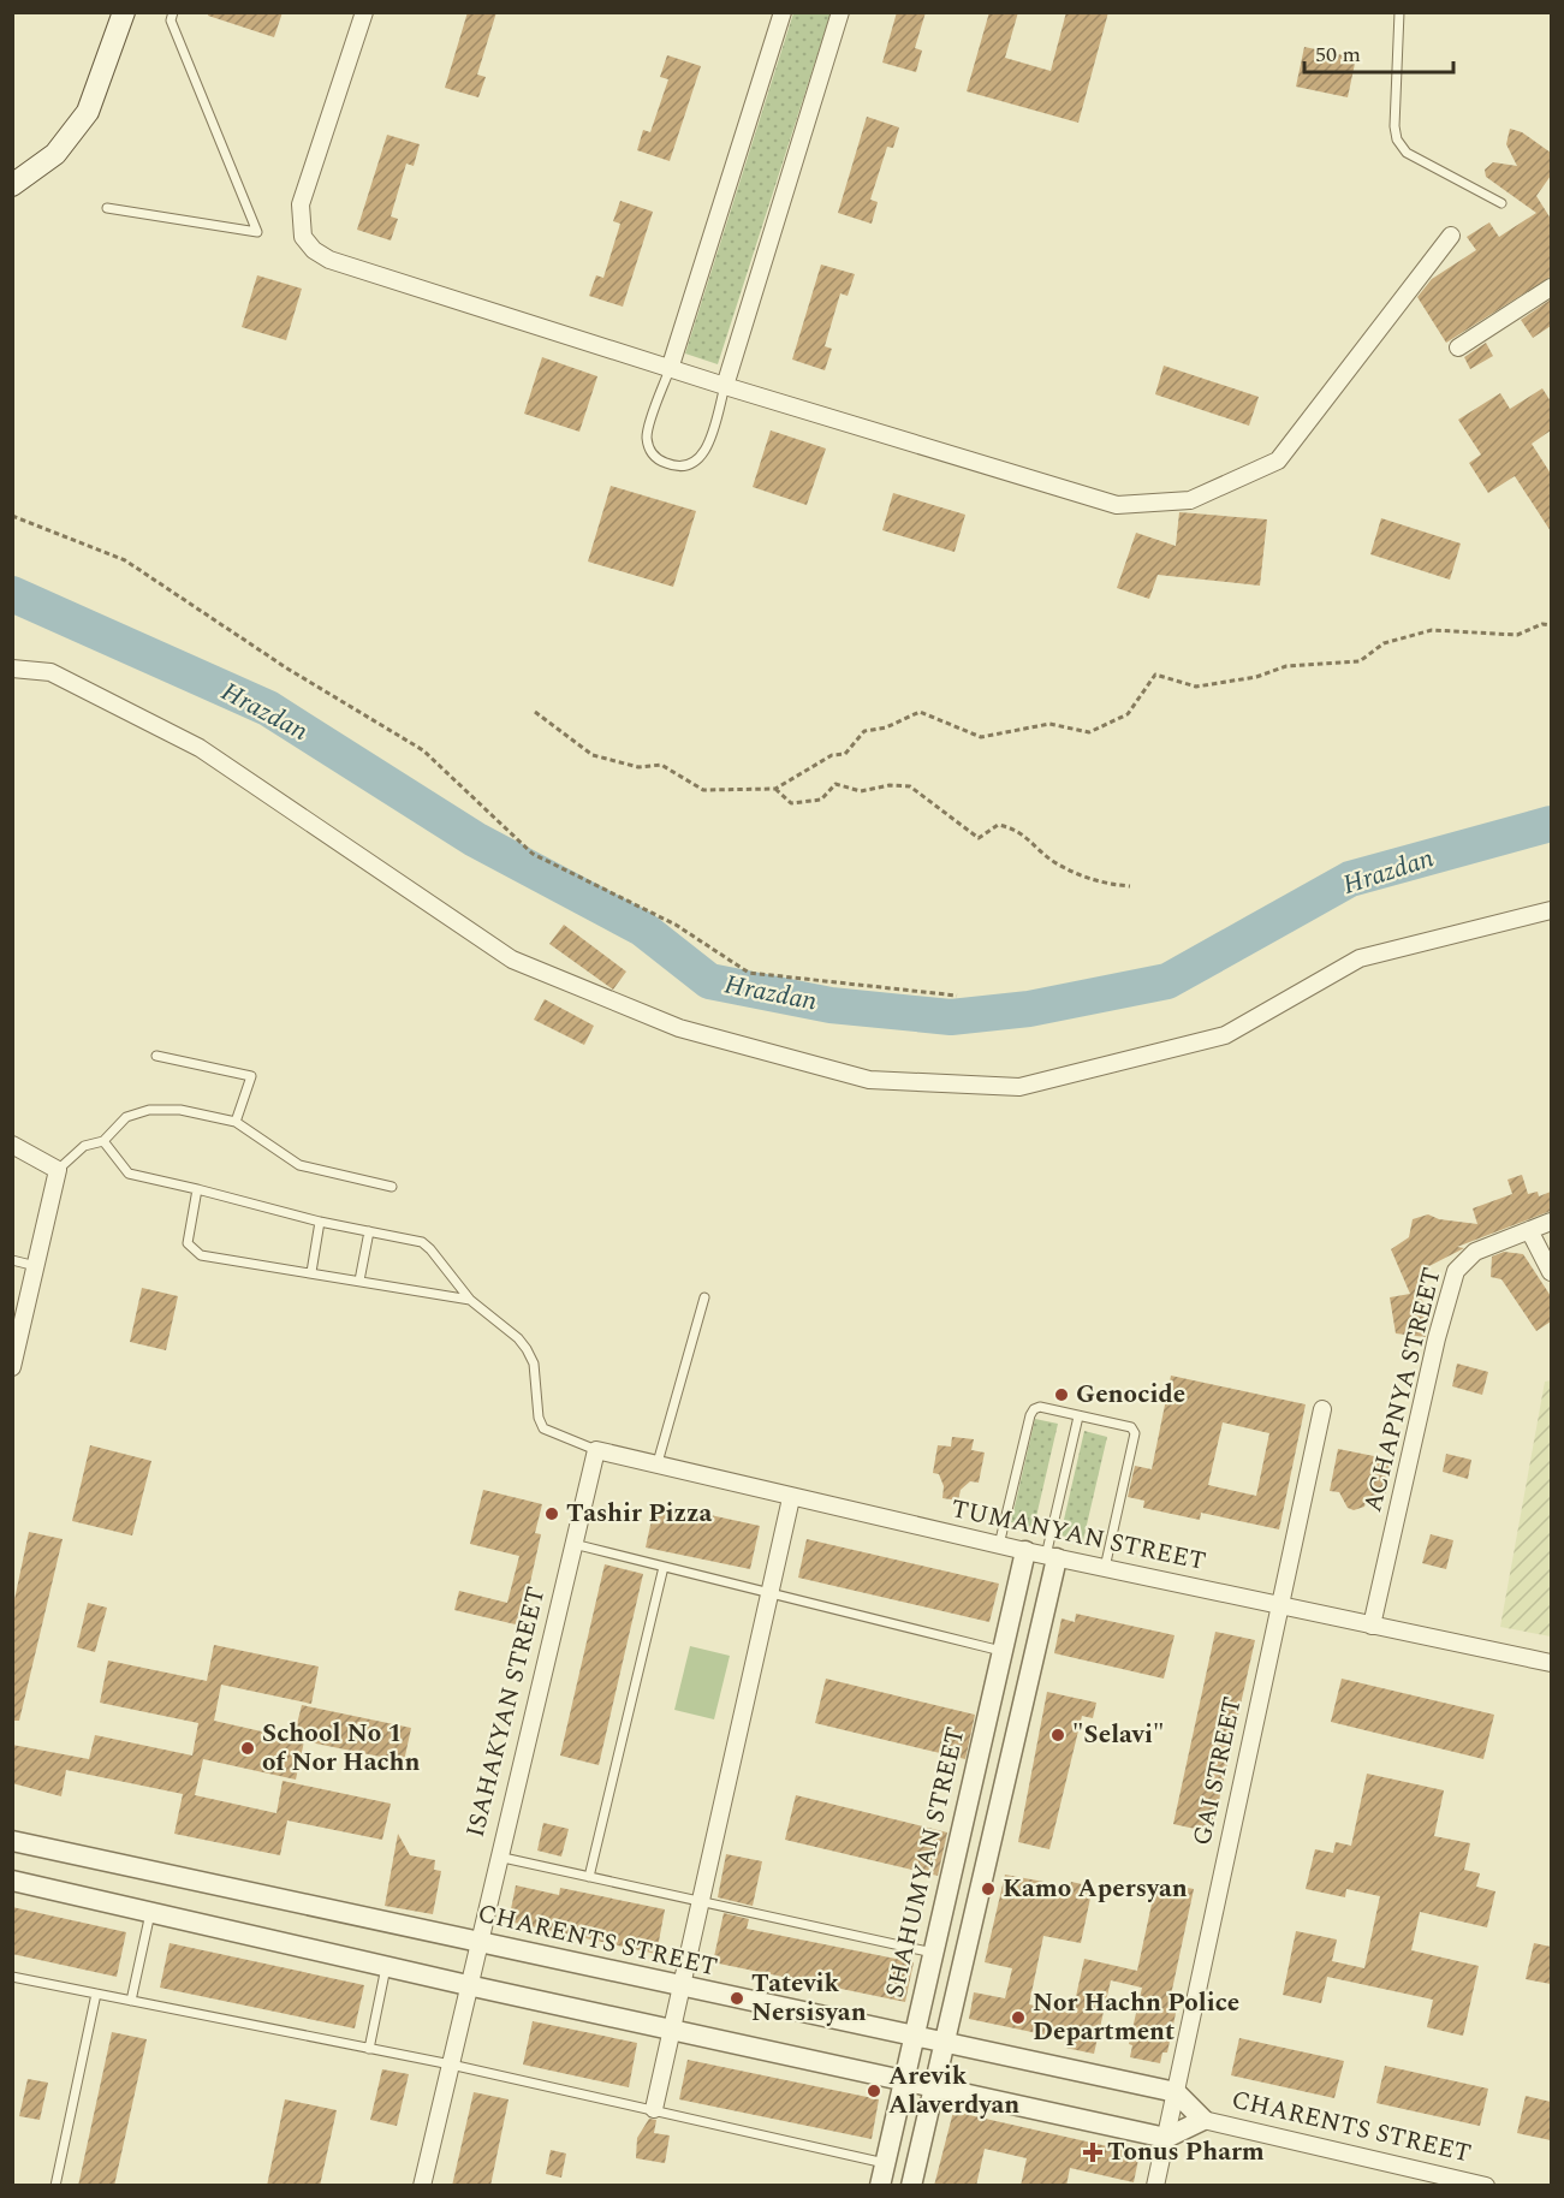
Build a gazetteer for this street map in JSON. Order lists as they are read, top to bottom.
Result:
{
  "streets": {
    "street": [
      "ACHAPNYA STREET",
      "TUMANYAN STREET",
      "ISAHAKYAN STREET",
      "GAI STREET",
      "SHAHUMYAN STREET",
      "CHARENTS STREET"
    ]
  },
  "crossings": [
    ["ACHAPNYA STREET", "TUMANYAN STREET"],
    ["TUMANYAN STREET", "ISAHAKYAN STREET"],
    ["TUMANYAN STREET", "GAI STREET"],
    ["TUMANYAN STREET", "SHAHUMYAN STREET"],
    ["ISAHAKYAN STREET", "CHARENTS STREET"],
    ["GAI STREET", "CHARENTS STREET"],
    ["SHAHUMYAN STREET", "CHARENTS STREET"]
  ],
  "water": ["Hrazdan"],
  "places": {
    "other": [
      "Genocide",
      "Tashir Pizza",
      "\"Selavi\"",
      "School No 1 of Nor Hachn",
      "Kamo Apersyan",
      "Tatevik Nersisyan",
      "Nor Hachn Police Department",
      "Arevik Alaverdyan"
    ],
    "health": ["Tonus Pharm"]
  },
  "scale_bar": "50 m"
}
